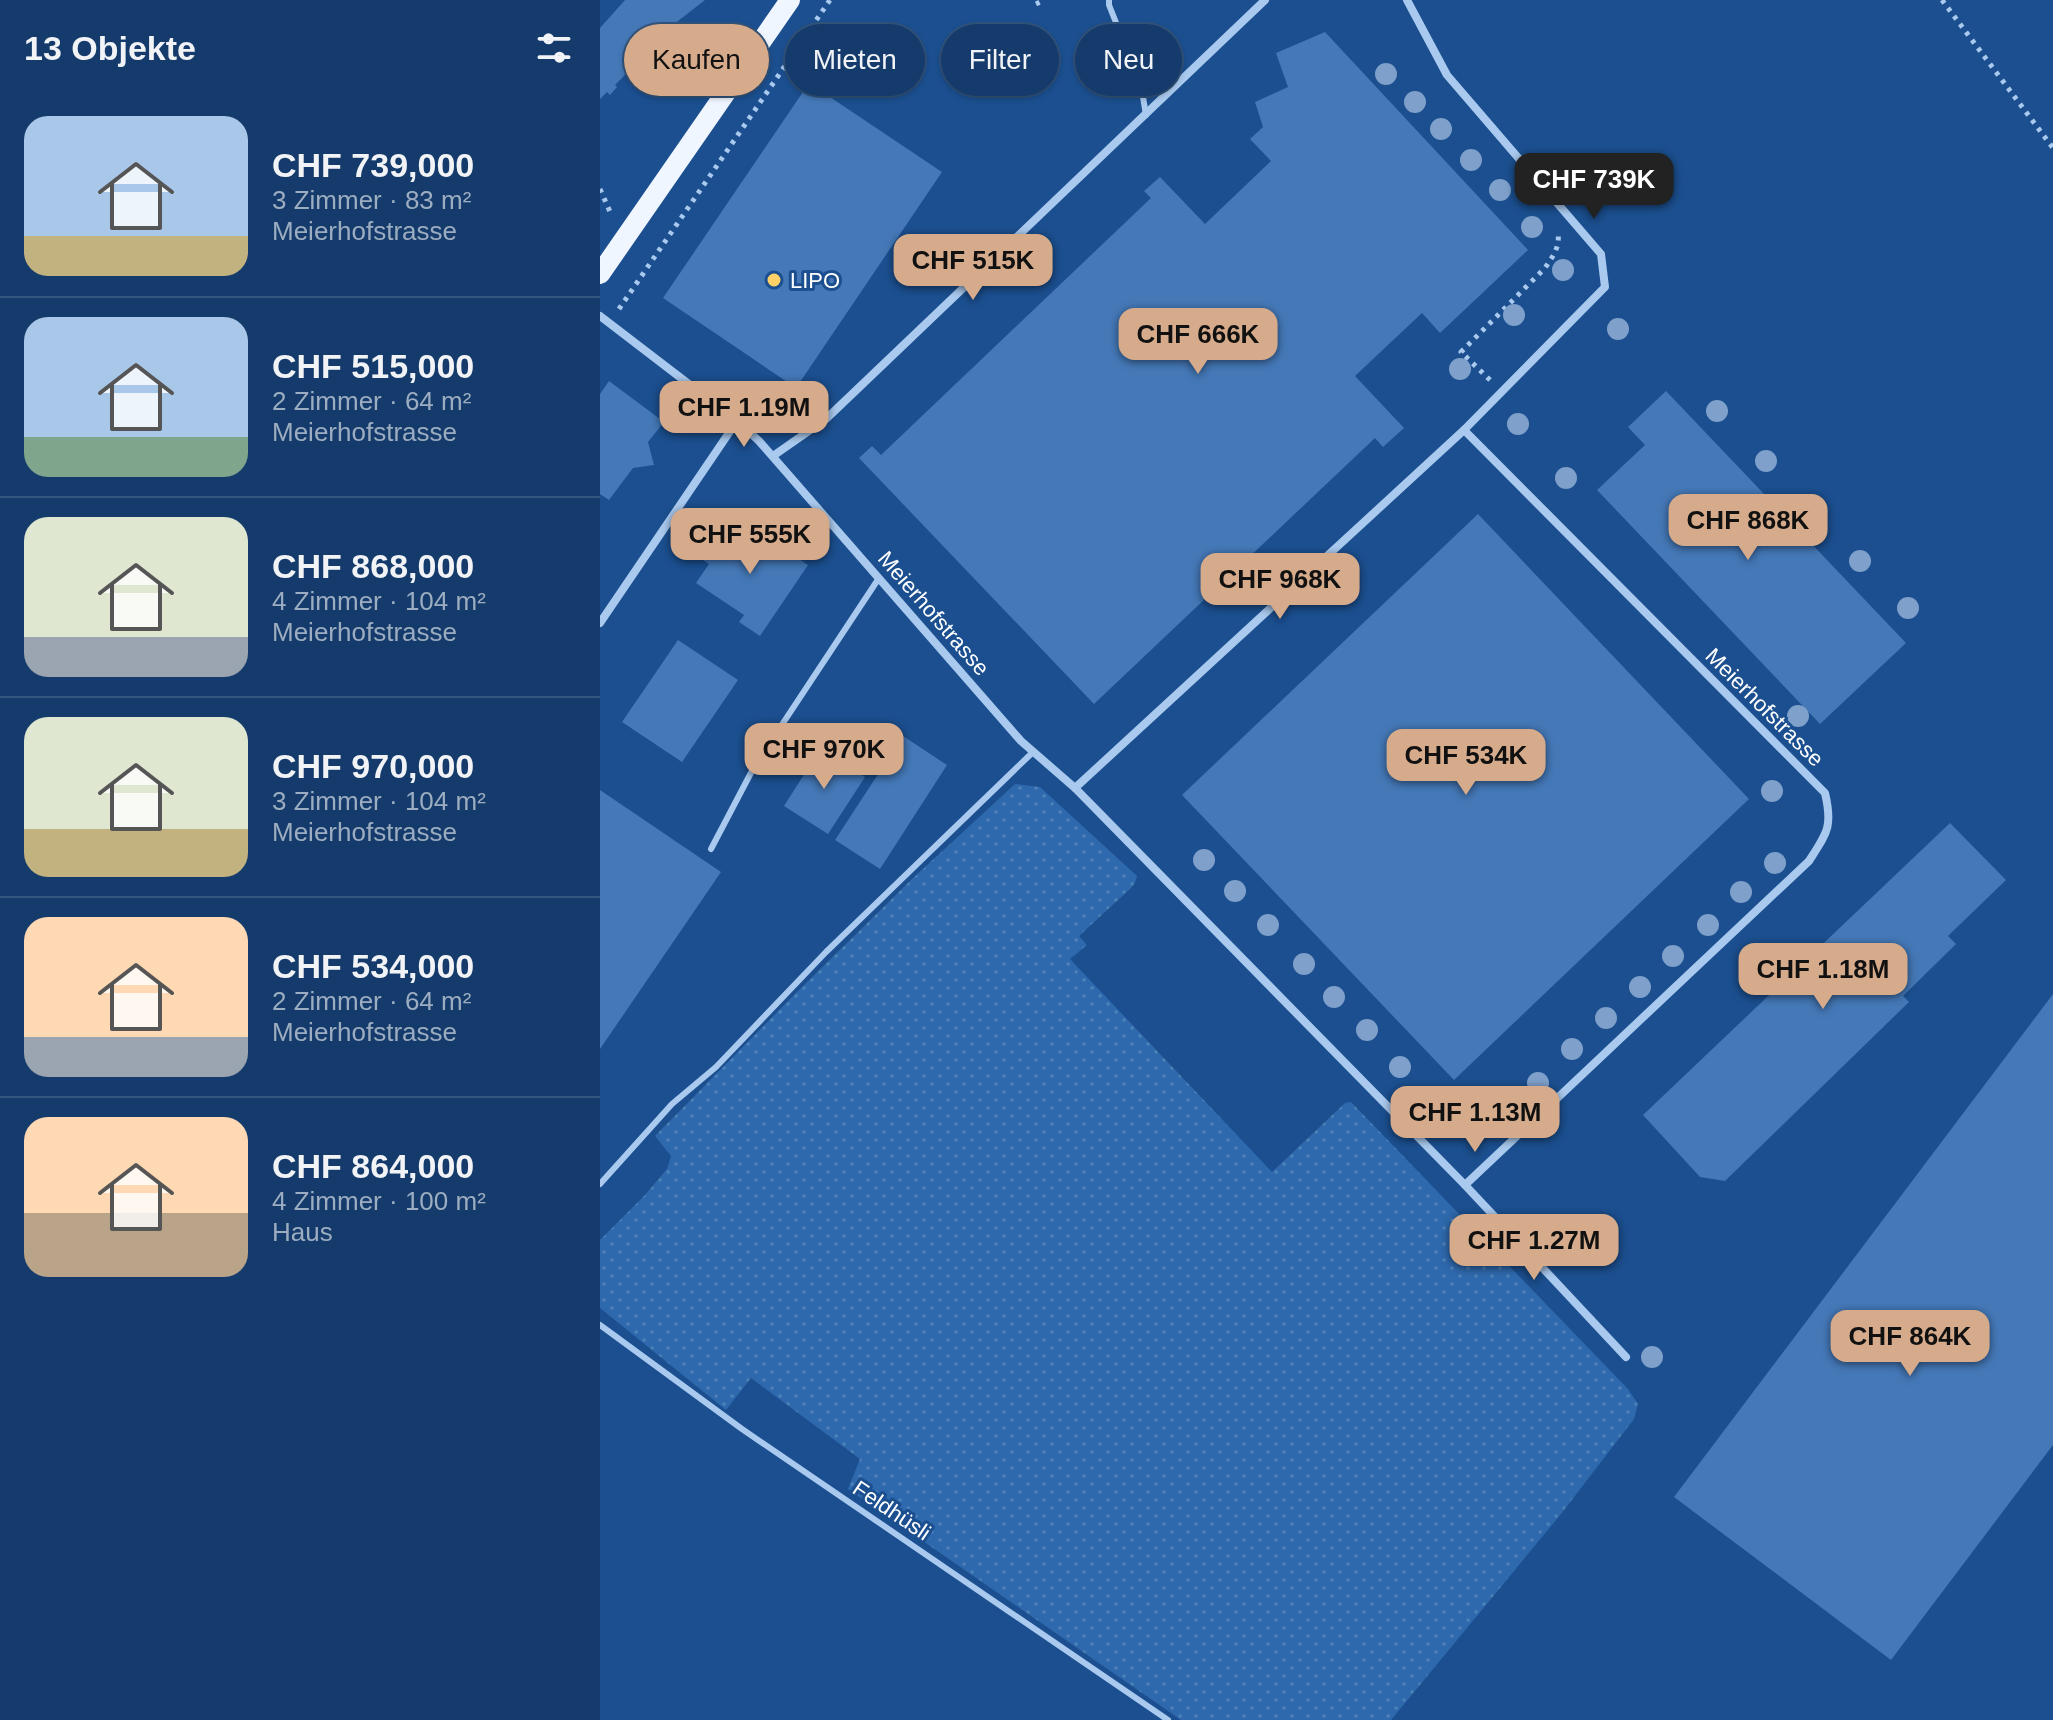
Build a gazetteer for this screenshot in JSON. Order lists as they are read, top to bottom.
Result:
{
  "streets": {
    "street": ["Meierhofstrasse"],
    "lane": ["Feldhüsli"]
  },
  "places": ["LIPO"],
  "page": {
    "heading": "13 Objekte",
    "chip": [
      "Kaufen",
      "Mieten",
      "Filter",
      "Neu"
    ],
    "list": [
      {
        "name": "CHF 739,000",
        "note": "3 Zimmer · 83 m² · Meierhofstrasse"
      },
      {
        "name": "CHF 515,000",
        "note": "2 Zimmer · 64 m² · Meierhofstrasse"
      },
      {
        "name": "CHF 868,000",
        "note": "4 Zimmer · 104 m² · Meierhofstrasse"
      },
      {
        "name": "CHF 970,000",
        "note": "3 Zimmer · 104 m² · Meierhofstrasse"
      },
      {
        "name": "CHF 534,000",
        "note": "2 Zimmer · 64 m² · Meierhofstrasse"
      },
      {
        "name": "CHF 864,000",
        "note": "4 Zimmer · 100 m² · Haus"
      }
    ],
    "price": [
      "CHF 739K",
      "CHF 515K",
      "CHF 666K",
      "CHF 1.19M",
      "CHF 868K",
      "CHF 555K",
      "CHF 968K",
      "CHF 970K",
      "CHF 534K",
      "CHF 1.18M",
      "CHF 1.13M",
      "CHF 1.27M",
      "CHF 864K"
    ]
  }
}
